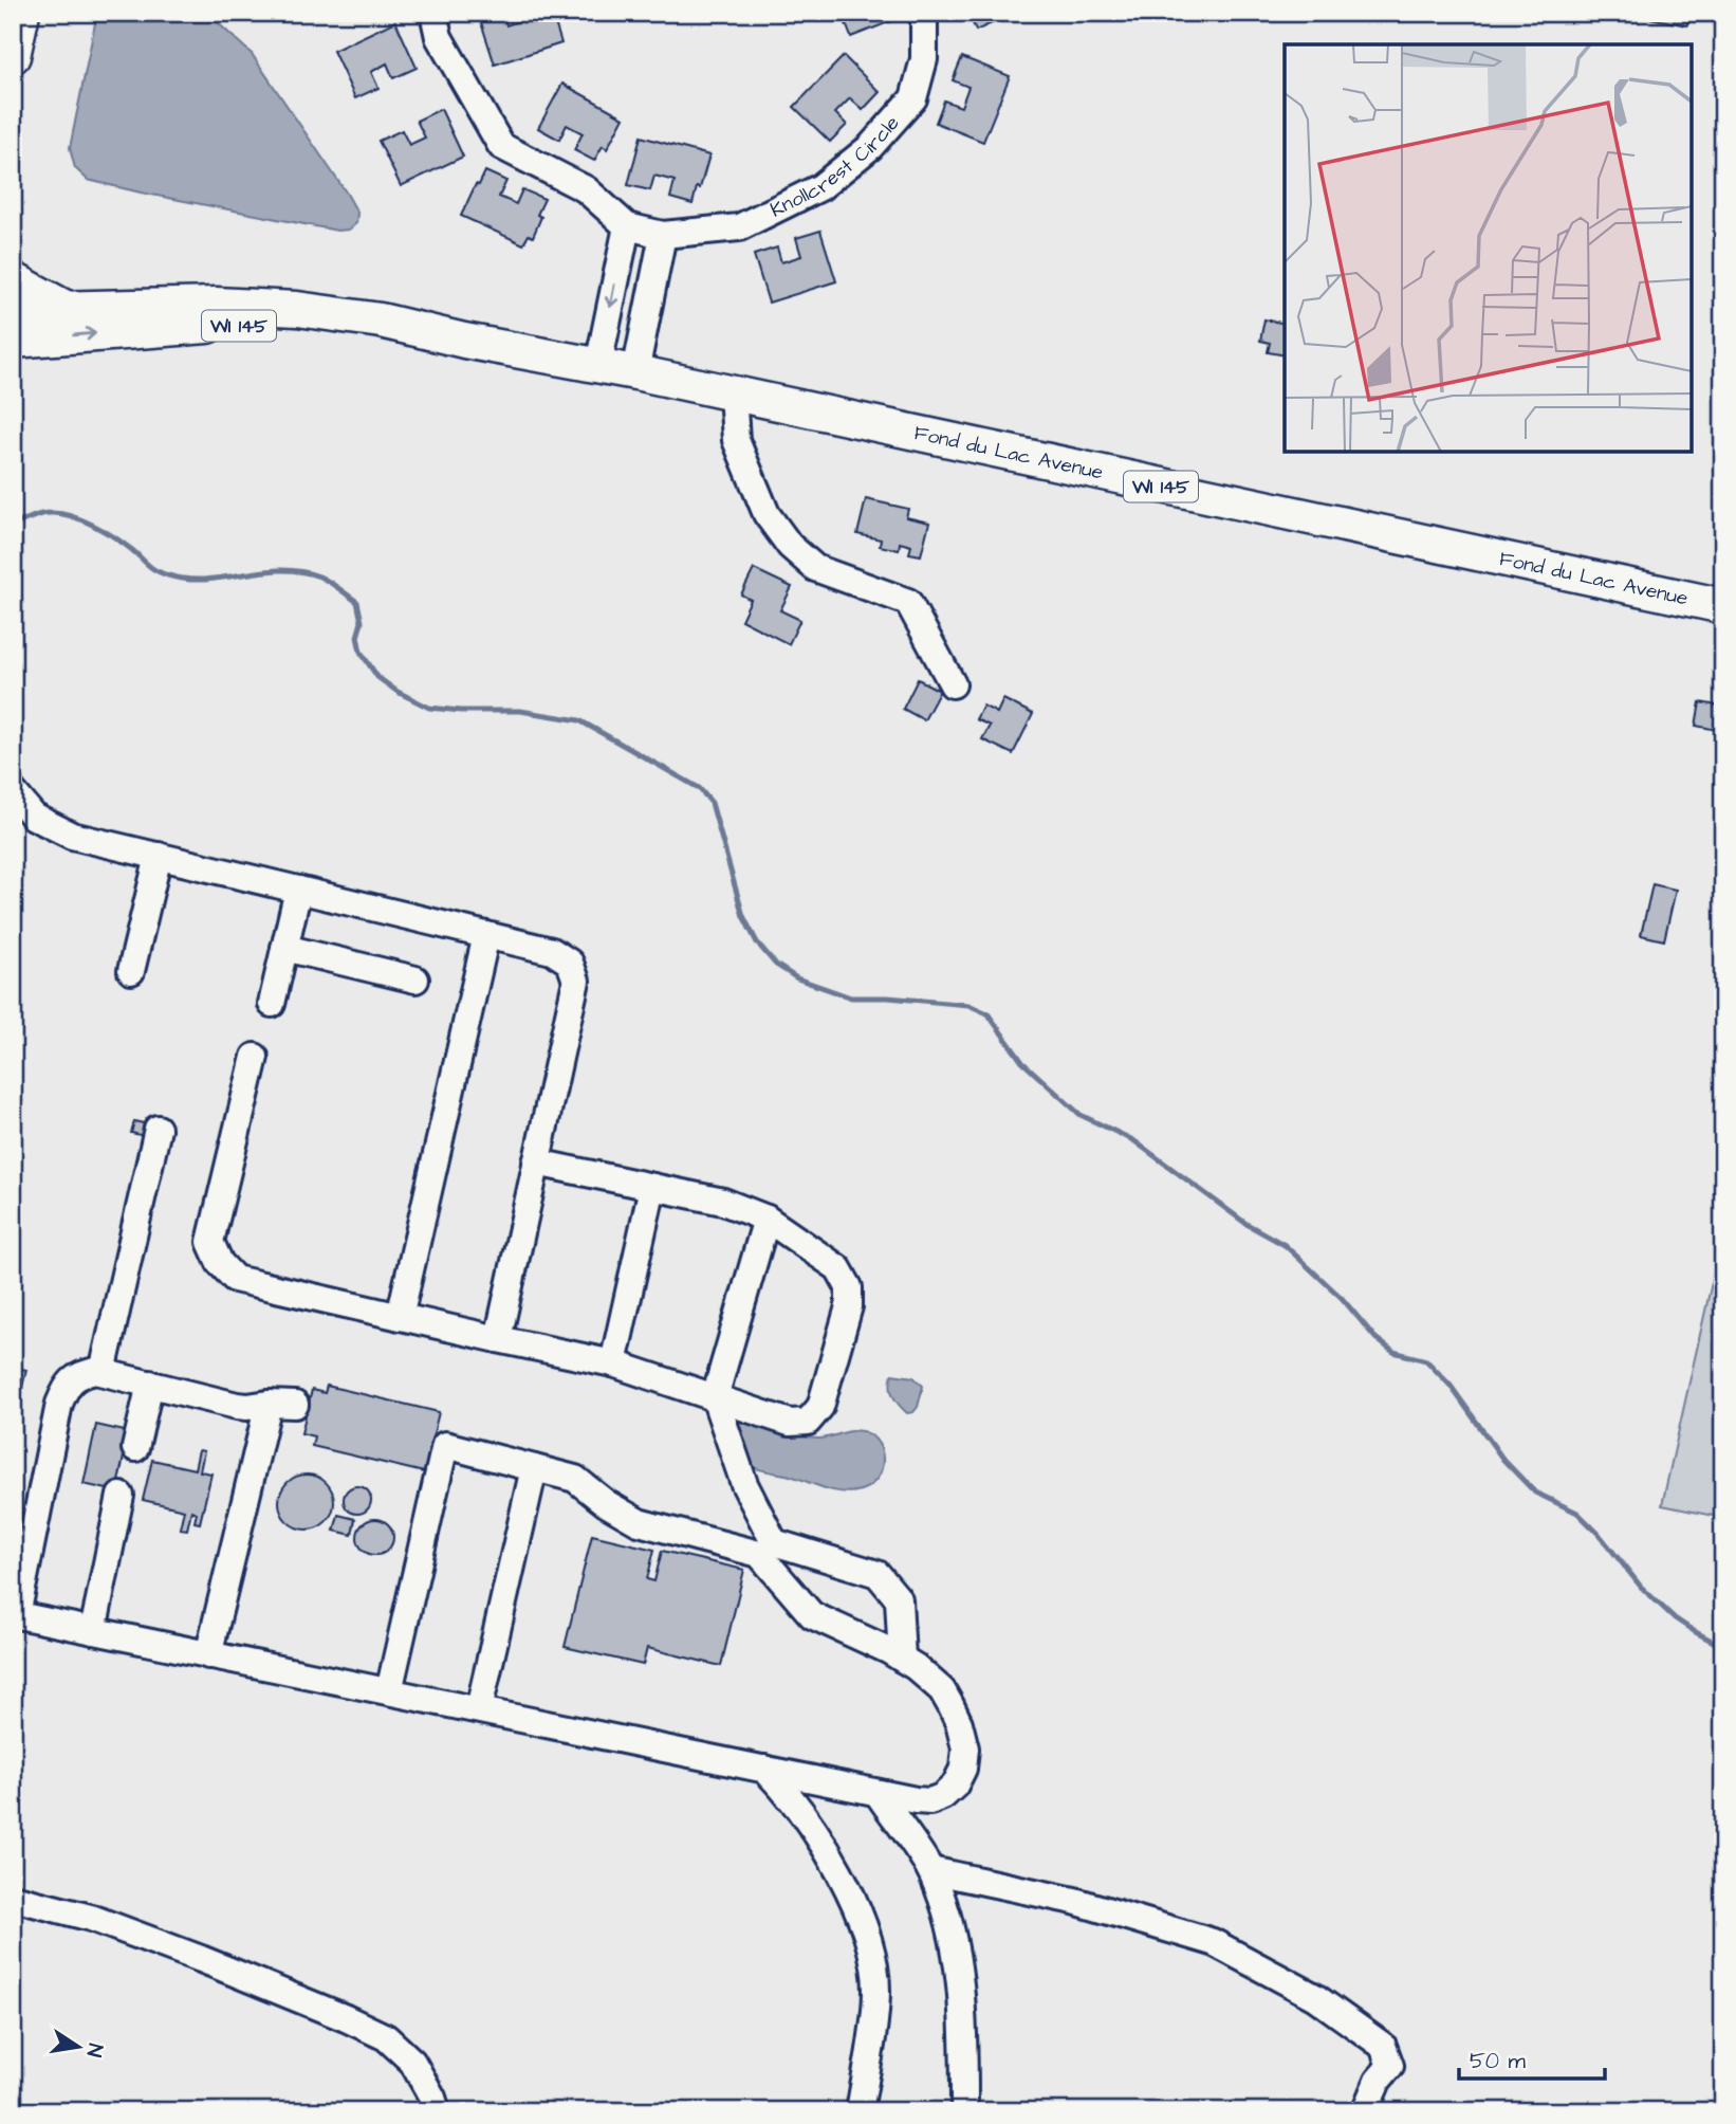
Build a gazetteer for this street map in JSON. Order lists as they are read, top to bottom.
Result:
{
  "streets": {
    "main road": ["WI 145", "Fond du Lac Avenue"],
    "street": ["Knollcrest Circle"]
  },
  "scale_bar": "50 m",
  "north": "right"
}
